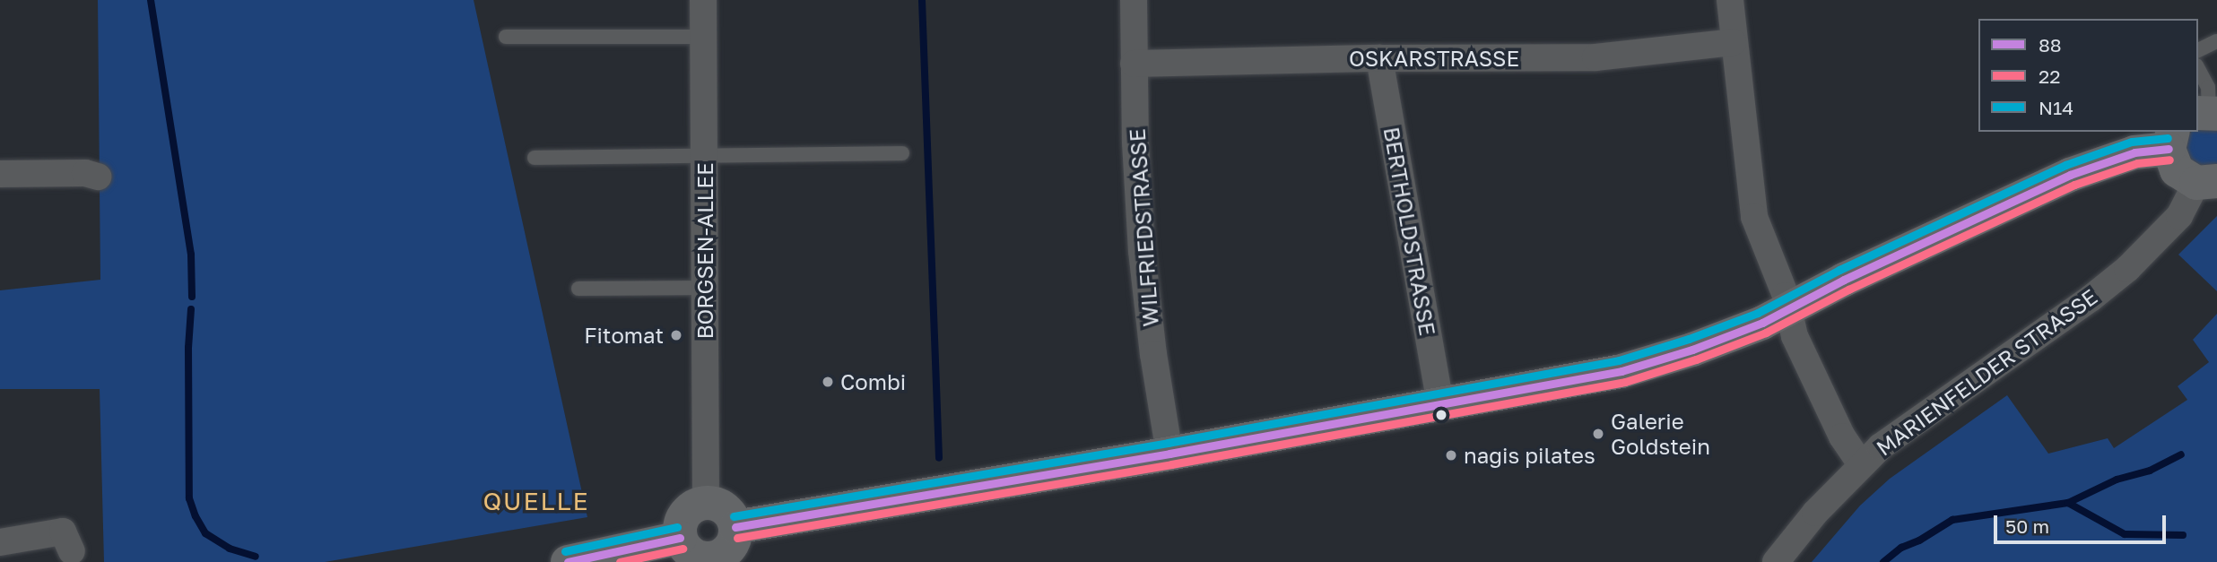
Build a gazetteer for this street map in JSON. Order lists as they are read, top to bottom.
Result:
{
  "streets": {
    "street": [
      "OSKARSTRASSE",
      "WILFRIEDSTRASSE",
      "BERTHOLDSTRASSE",
      "BORGSEN-ALLEE",
      "MARIENFELDER STRASSE"
    ]
  },
  "crossings": [
    ["OSKARSTRASSE", "WILFRIEDSTRASSE"],
    ["OSKARSTRASSE", "BERTHOLDSTRASSE"]
  ],
  "districts": ["QUELLE"],
  "places": [
    "Fitomat",
    "Combi",
    "Galerie Goldstein",
    "nagis pilates"
  ],
  "lines": ["transit line N14", "transit line 88", "transit line 22"],
  "legend": ["88", "22", "N14"],
  "scale_bar": "50 m"
}
